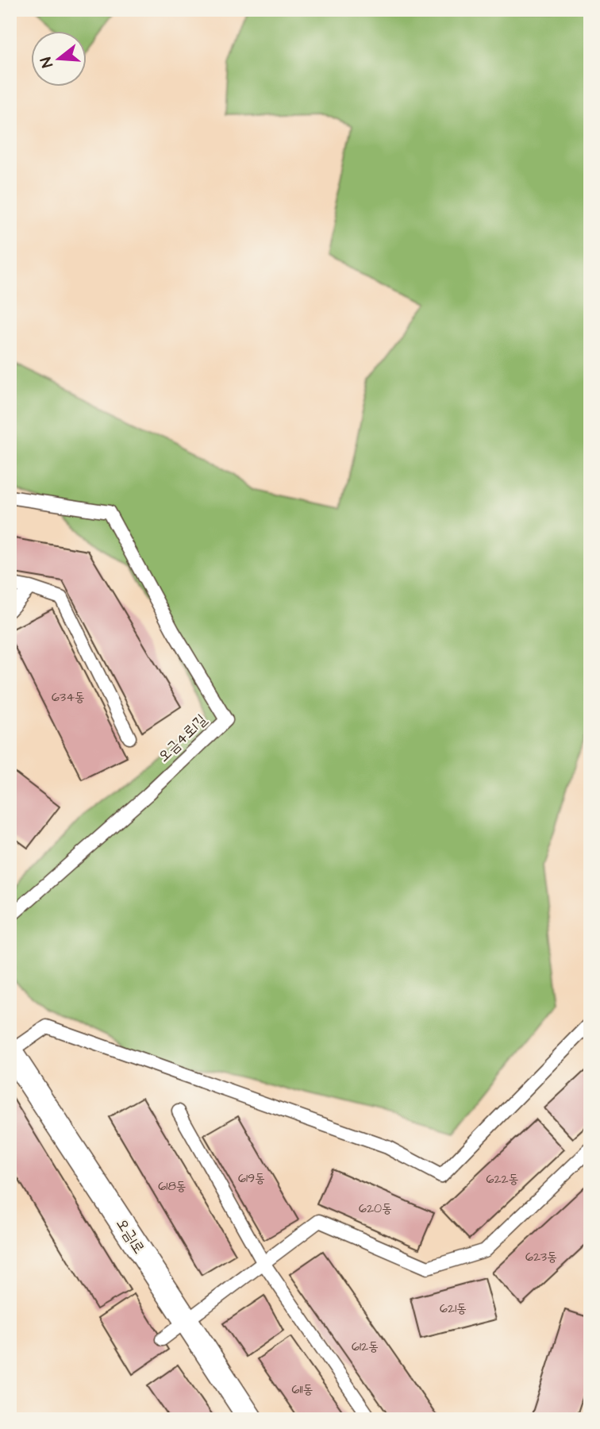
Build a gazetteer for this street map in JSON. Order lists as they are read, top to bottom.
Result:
{
  "streets": {
    "street": ["오금1로"],
    "lane": ["오금4로1길"]
  },
  "house_numbers": [
    "634동",
    "619동",
    "622동",
    "618동",
    "620동",
    "623동",
    "621동",
    "612동",
    "611동"
  ],
  "north": "left"
}
